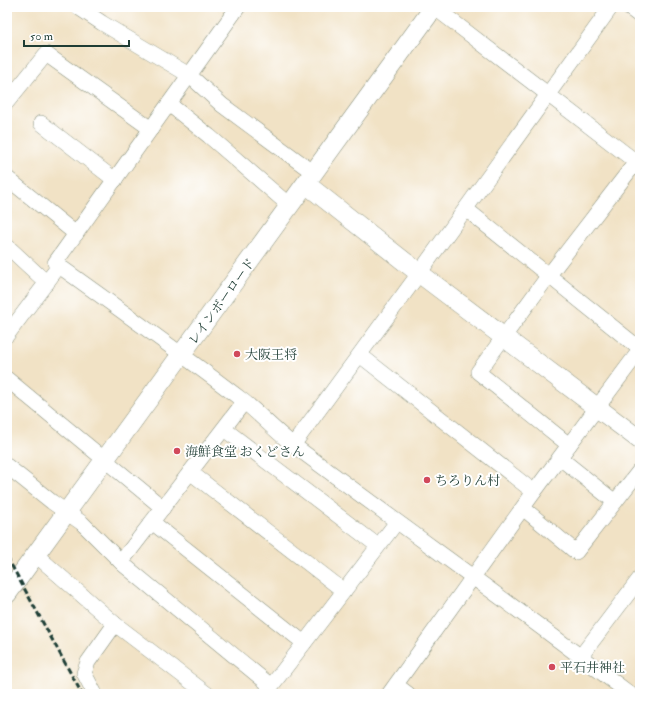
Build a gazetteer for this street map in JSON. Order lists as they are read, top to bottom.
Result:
{
  "streets": {
    "street": ["レインボーロード"]
  },
  "places": [
    "大阪王将",
    "海鮮食堂 おくどさん",
    "ちろりん村",
    "平石井神社"
  ],
  "scale_bar": "50 m"
}
